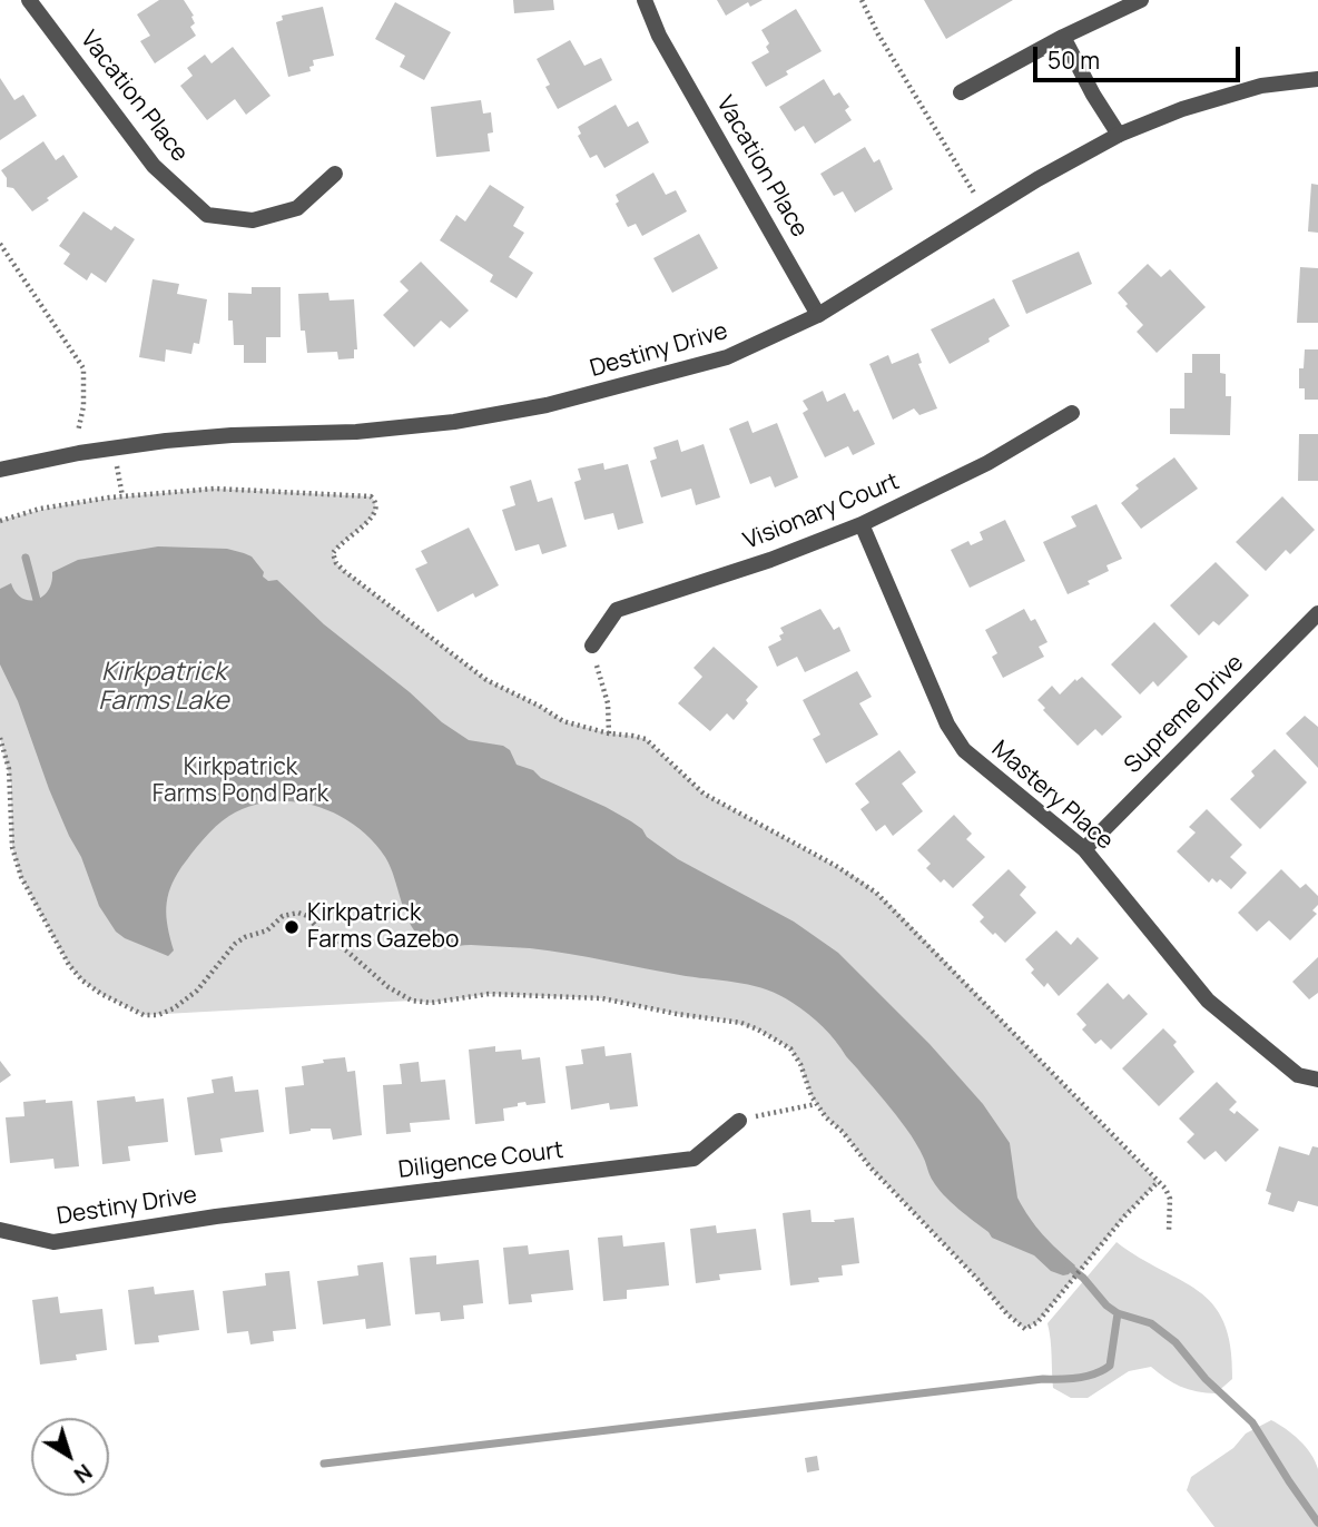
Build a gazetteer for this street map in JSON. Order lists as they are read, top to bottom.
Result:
{
  "streets": {
    "street": [
      "Vacation Place",
      "Destiny Drive",
      "Visionary Court",
      "Supreme Drive",
      "Mastery Place",
      "Diligence Court"
    ]
  },
  "crossings": [
    ["Vacation Place", "Destiny Drive"],
    ["Destiny Drive", "Diligence Court"],
    ["Visionary Court", "Mastery Place"],
    ["Supreme Drive", "Mastery Place"]
  ],
  "water": ["Kirkpatrick Farms Lake"],
  "parks": ["Kirkpatrick Farms Pond Park"],
  "places": ["Kirkpatrick Farms Gazebo"],
  "scale_bar": "50 m",
  "north": "bottom right"
}
